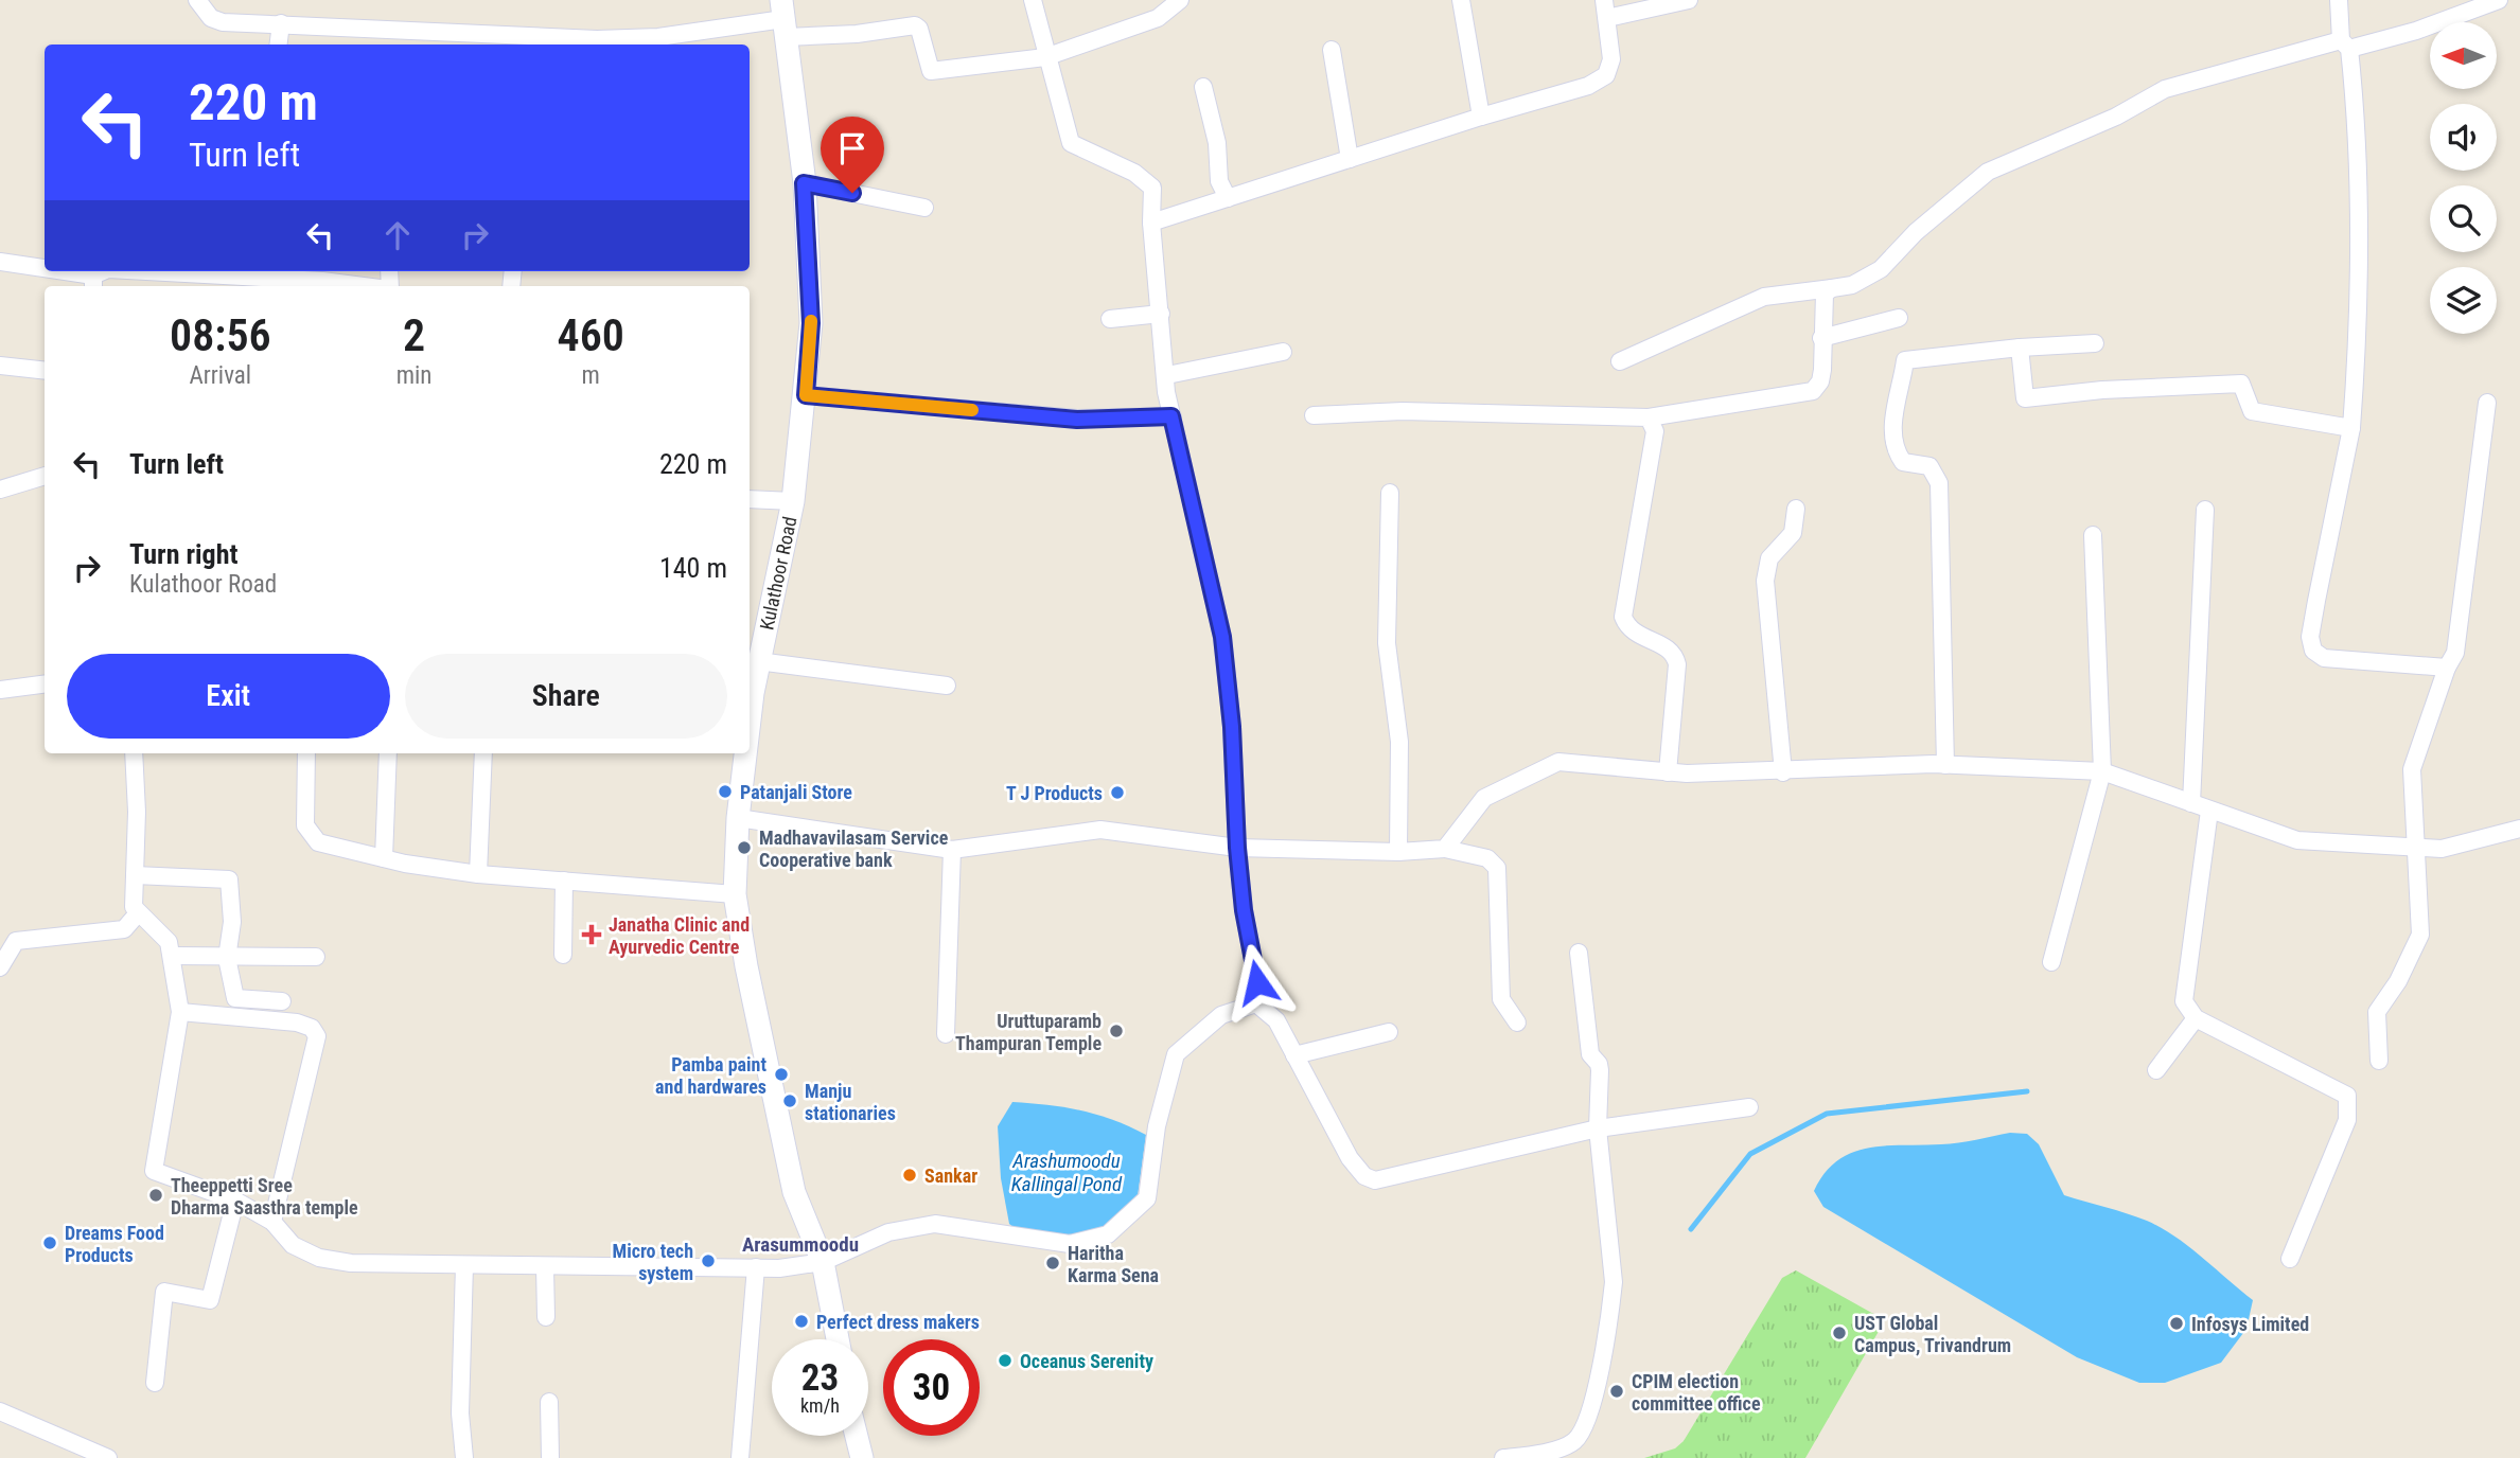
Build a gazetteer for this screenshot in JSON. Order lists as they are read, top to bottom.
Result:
{
  "streets": {
    "main road": ["Kulathoor Road"]
  },
  "districts": ["Arasummoodu"],
  "water": ["Arashumoodu Kallingal Pond"],
  "places": {
    "other": [
      "Patanjali Store",
      "T J Products",
      "Madhavavilasam Service Cooperative bank",
      "Uruttuparamb Thampuran Temple",
      "Pamba paint and hardwares",
      "Manju stationaries",
      "Sankar",
      "Theeppetti Sree Dharma Saasthra temple",
      "Dreams Food Products",
      "Micro tech system",
      "Haritha Karma Sena",
      "Perfect dress makers",
      "Infosys Limited",
      "UST Global Campus, Trivandrum",
      "Oceanus Serenity",
      "CPIM election committee office"
    ],
    "health": ["Janatha Clinic and Ayurvedic Centre"]
  },
  "north": "left",
  "page": {
    "turn": ["220 m", "Turn left"],
    "eta": [
      "08:56",
      "Arrival",
      "2",
      "min",
      "460",
      "m"
    ],
    "list": [
      {
        "name": "Turn left",
        "value": "220 m"
      },
      {
        "name": "Turn right",
        "note": "Kulathoor Road",
        "value": "140 m"
      }
    ],
    "buttons": ["Exit", "Share"],
    "speed": "23 km/h",
    "limit": "30"
  }
}
